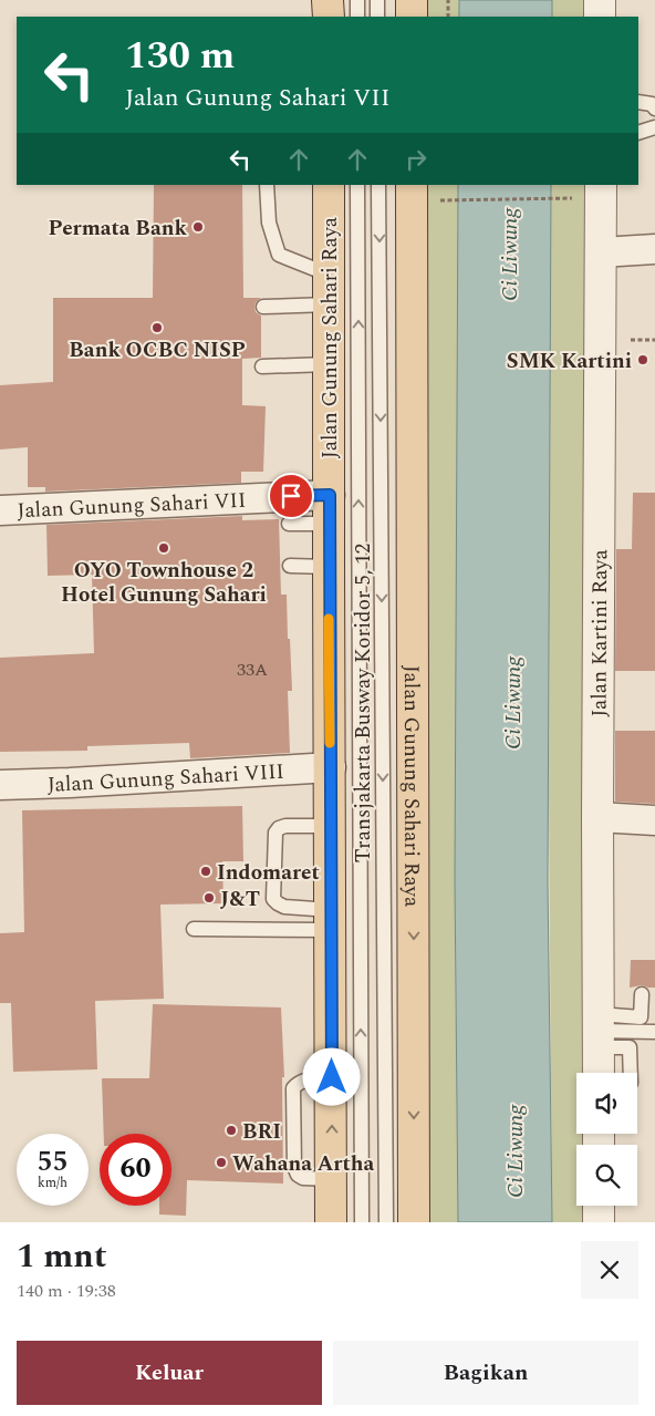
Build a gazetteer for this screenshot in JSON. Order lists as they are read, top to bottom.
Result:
{
  "streets": {
    "main road": ["Jalan Gunung Sahari Raya"],
    "street": ["Jalan Gunung Sahari VII", "Jalan Kartini Raya", "Jalan Gunung Sahari VIII"],
    "lane": ["Transjakarta Busway Koridor 5, 12"]
  },
  "crossings": [
    ["Jalan Gunung Sahari Raya", "Jalan Gunung Sahari VII"],
    ["Jalan Gunung Sahari Raya", "Jalan Gunung Sahari VIII"]
  ],
  "water": ["Ci Liwung"],
  "places": [
    "Permata Bank",
    "Bank OCBC NISP",
    "SMK Kartini",
    "OYO Townhouse 2 Hotel Gunung Sahari",
    "Indomaret",
    "J&T",
    "BRI",
    "Wahana Artha"
  ],
  "house_numbers": ["33A"],
  "page": {
    "turn": ["130 m", "Jalan Gunung Sahari VII"],
    "speed": "55 km/h",
    "limit": "60",
    "heading": ["1 mnt", "140 m · 19:38"],
    "buttons": ["Keluar", "Bagikan"]
  }
}
